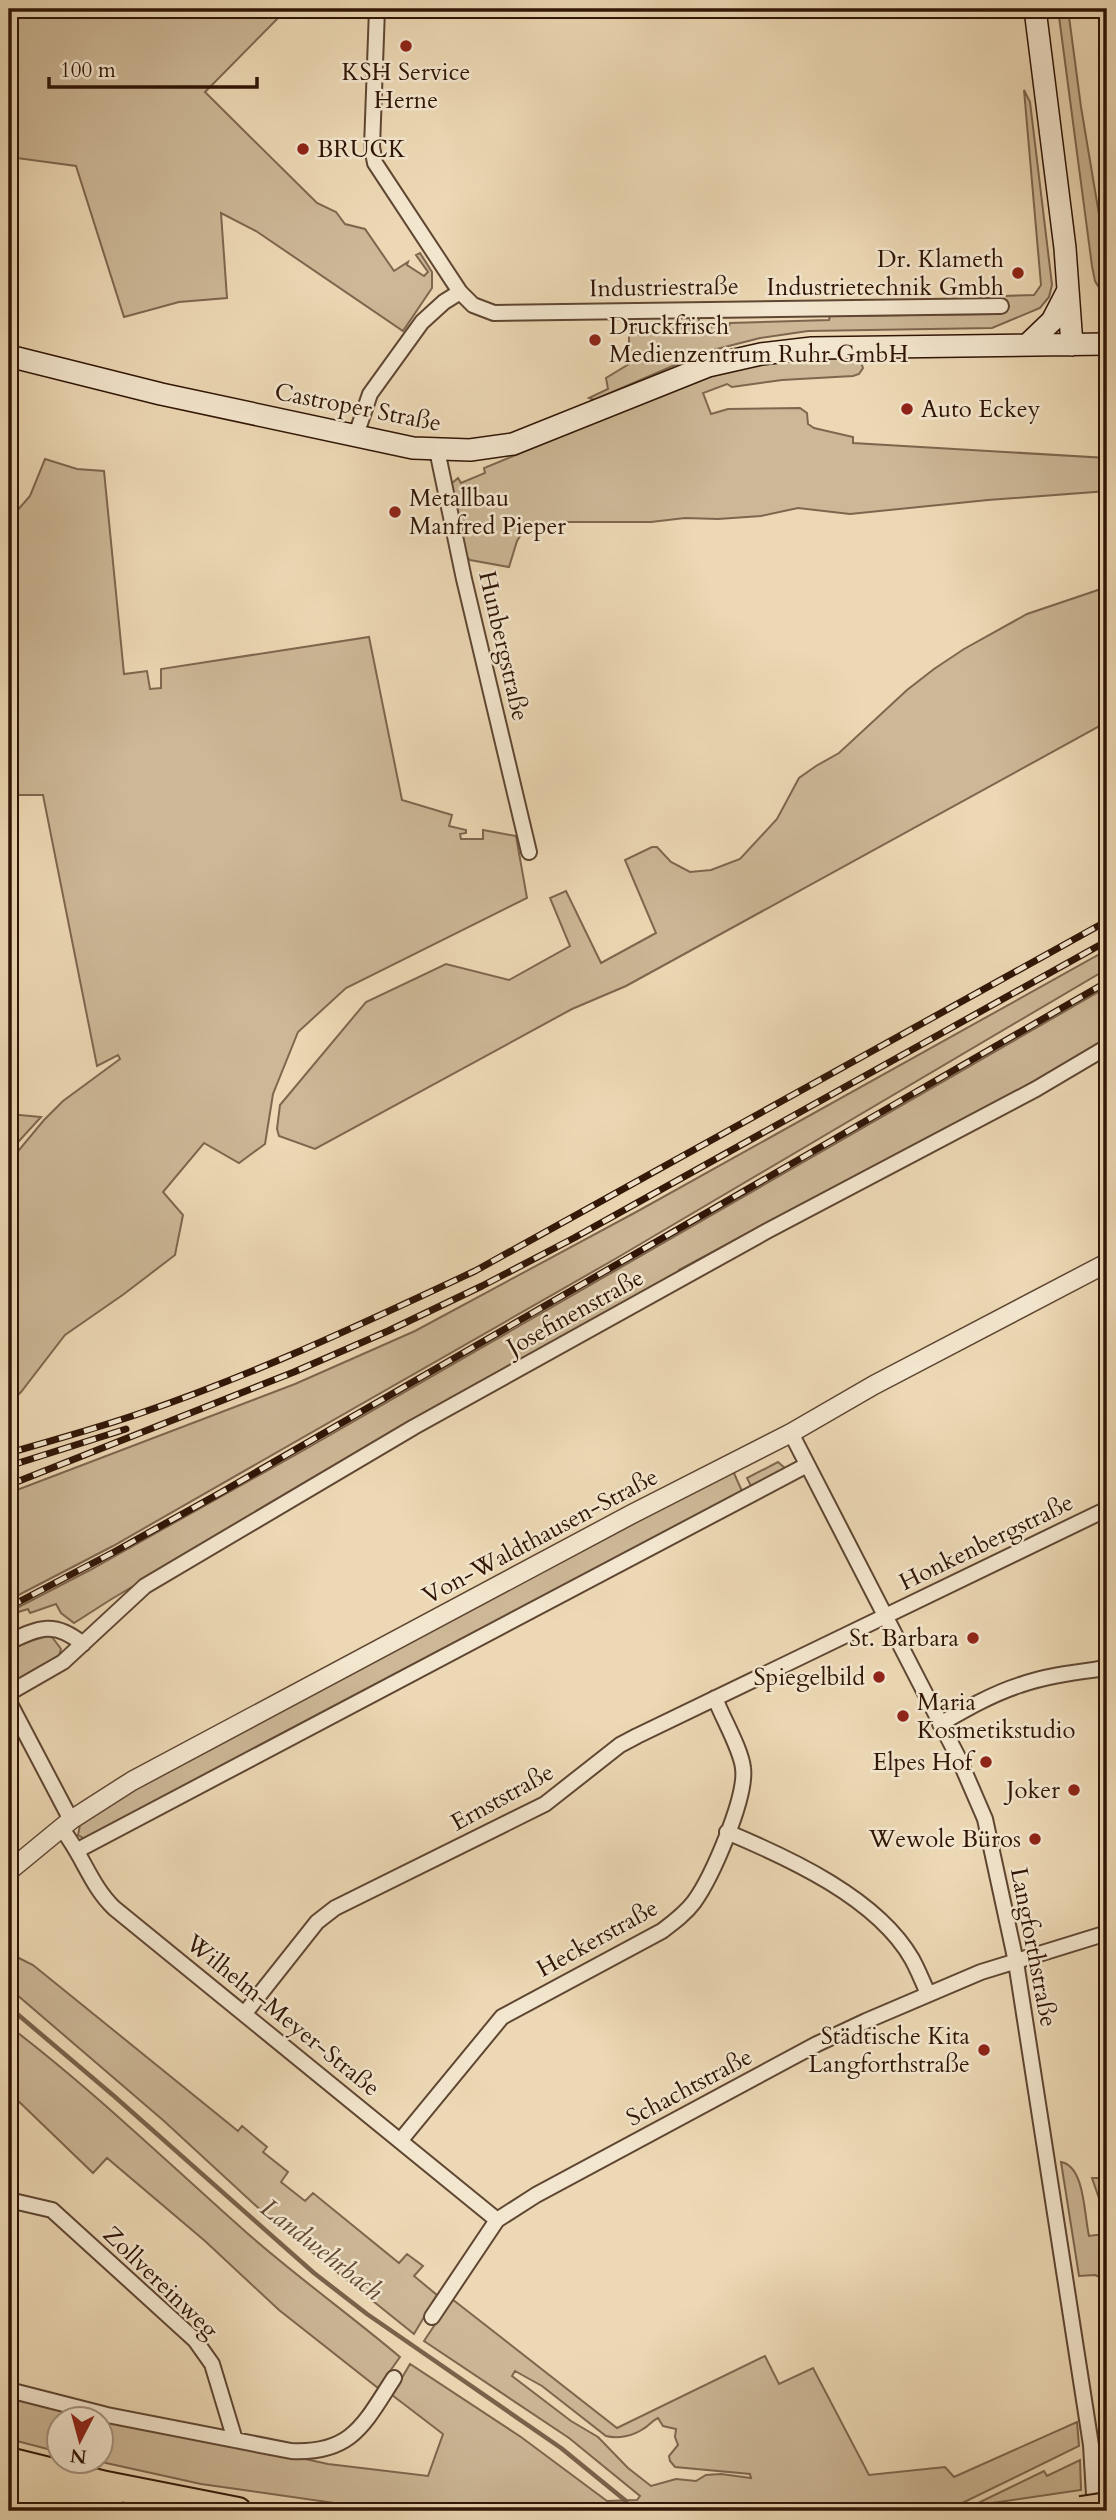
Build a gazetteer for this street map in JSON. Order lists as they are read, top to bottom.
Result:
{
  "streets": {
    "main road": ["Castroper Straße"],
    "street": [
      "Industriestraße",
      "Hunbergstraße",
      "Josefinenstraße",
      "Von-Waldthausen-Straße",
      "Honkenbergstraße",
      "Ernststraße",
      "Heckerstraße",
      "Langforthstraße",
      "Wilhelm-Meyer-Straße",
      "Schachtstraße",
      "Zollvereinweg"
    ]
  },
  "crossings": [
    ["Castroper Straße", "Hunbergstraße"],
    ["Von-Waldthausen-Straße", "Langforthstraße"],
    ["Von-Waldthausen-Straße", "Wilhelm-Meyer-Straße"],
    ["Honkenbergstraße", "Ernststraße"],
    ["Honkenbergstraße", "Langforthstraße"],
    ["Ernststraße", "Heckerstraße"],
    ["Ernststraße", "Langforthstraße"],
    ["Ernststraße", "Wilhelm-Meyer-Straße"],
    ["Heckerstraße", "Wilhelm-Meyer-Straße"],
    ["Langforthstraße", "Schachtstraße"],
    ["Wilhelm-Meyer-Straße", "Schachtstraße"]
  ],
  "water": ["Landwehrbach"],
  "places": [
    "KSH Service Herne",
    "BRUCK",
    "Dr. Klameth Industrietechnik Gmbh",
    "Druckfrisch Medienzentrum Ruhr GmbH",
    "Auto Eckey",
    "Metallbau Manfred Pieper",
    "St. Barbara",
    "Spiegelbild",
    "Maria Kosmetikstudio",
    "Elpes Hof",
    "Joker",
    "Wewole Büros",
    "Städtische Kita Langforthstraße"
  ],
  "scale_bar": "100 m",
  "north": "bottom"
}
